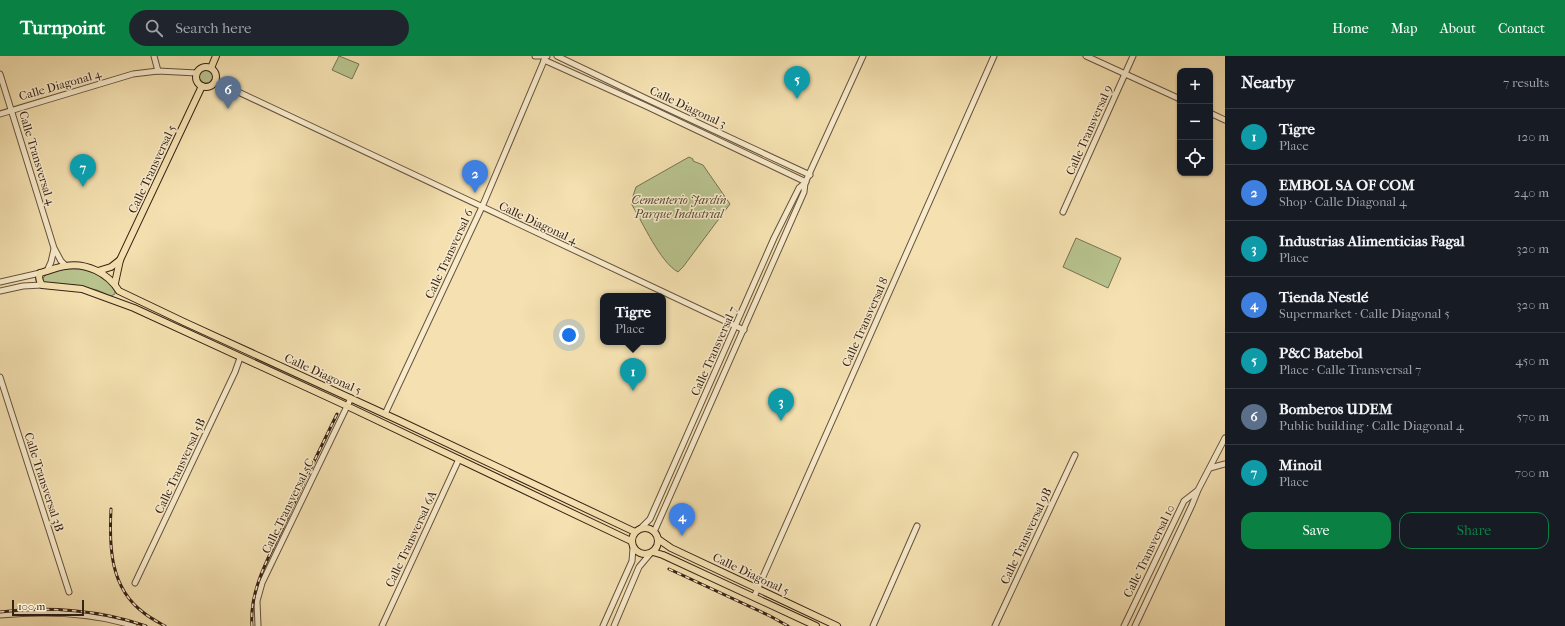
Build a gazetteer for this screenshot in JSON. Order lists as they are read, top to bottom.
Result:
{
  "streets": {
    "main road": ["Calle Transversal 5", "Calle Diagonal 5"],
    "street": [
      "Calle Diagonal 4",
      "Calle Diagonal 3",
      "Calle Transversal 9",
      "Calle Transversal 4",
      "Calle Transversal 6",
      "Calle Transversal 8",
      "Calle Transversal 7",
      "Calle Transversal 5B",
      "Calle Transversal 3B",
      "Calle Transversal 5C",
      "Calle Transversal 9B",
      "Calle Transversal 6A",
      "Calle Transversal 10"
    ]
  },
  "crossings": [
    ["Calle Diagonal 4", "Calle Transversal 4"],
    ["Calle Diagonal 4", "Calle Transversal 5"],
    ["Calle Diagonal 4", "Calle Transversal 6"],
    ["Calle Diagonal 4", "Calle Transversal 7"],
    ["Calle Diagonal 3", "Calle Transversal 7"],
    ["Calle Transversal 4", "Calle Diagonal 5"],
    ["Calle Transversal 5", "Calle Diagonal 5"],
    ["Calle Transversal 6", "Calle Diagonal 5"],
    ["Calle Transversal 8", "Calle Diagonal 5"],
    ["Calle Transversal 7", "Calle Diagonal 5"],
    ["Calle Diagonal 5", "Calle Transversal 5B"],
    ["Calle Diagonal 5", "Calle Transversal 5C"],
    ["Calle Diagonal 5", "Calle Transversal 6A"]
  ],
  "parks": ["Cementerio Jardín Parque Industrial"],
  "scale_bar": "100 m",
  "page": {
    "header": "Turnpoint",
    "search": "Search here",
    "nav": [
      "Home",
      "Map",
      "About",
      "Contact"
    ],
    "heading": ["Nearby", "7 results"],
    "pins": [
      "5",
      "6",
      "7",
      "2",
      "1",
      "3",
      "4"
    ],
    "map_buttons": ["+", "−"],
    "list": [
      {
        "mark": "1",
        "name": "Tigre",
        "note": "Place",
        "value": "120 m"
      },
      {
        "mark": "2",
        "name": "EMBOL SA OF COM",
        "note": "Shop · Calle Diagonal 4",
        "value": "240 m"
      },
      {
        "mark": "3",
        "name": "Industrias Alimenticias Fagal",
        "note": "Place",
        "value": "320 m"
      },
      {
        "mark": "4",
        "name": "Tienda Nestlé",
        "note": "Supermarket · Calle Diagonal 5",
        "value": "320 m"
      },
      {
        "mark": "5",
        "name": "P&C Batebol",
        "note": "Place · Calle Transversal 7",
        "value": "450 m"
      },
      {
        "mark": "6",
        "name": "Bomberos UDEM",
        "note": "Public building · Calle Diagonal 4",
        "value": "570 m"
      },
      {
        "mark": "7",
        "name": "Minoil",
        "note": "Place",
        "value": "700 m"
      }
    ],
    "popup": ["Tigre", "Place"],
    "buttons": ["Save", "Share"],
    "scale": "100 m"
  }
}
